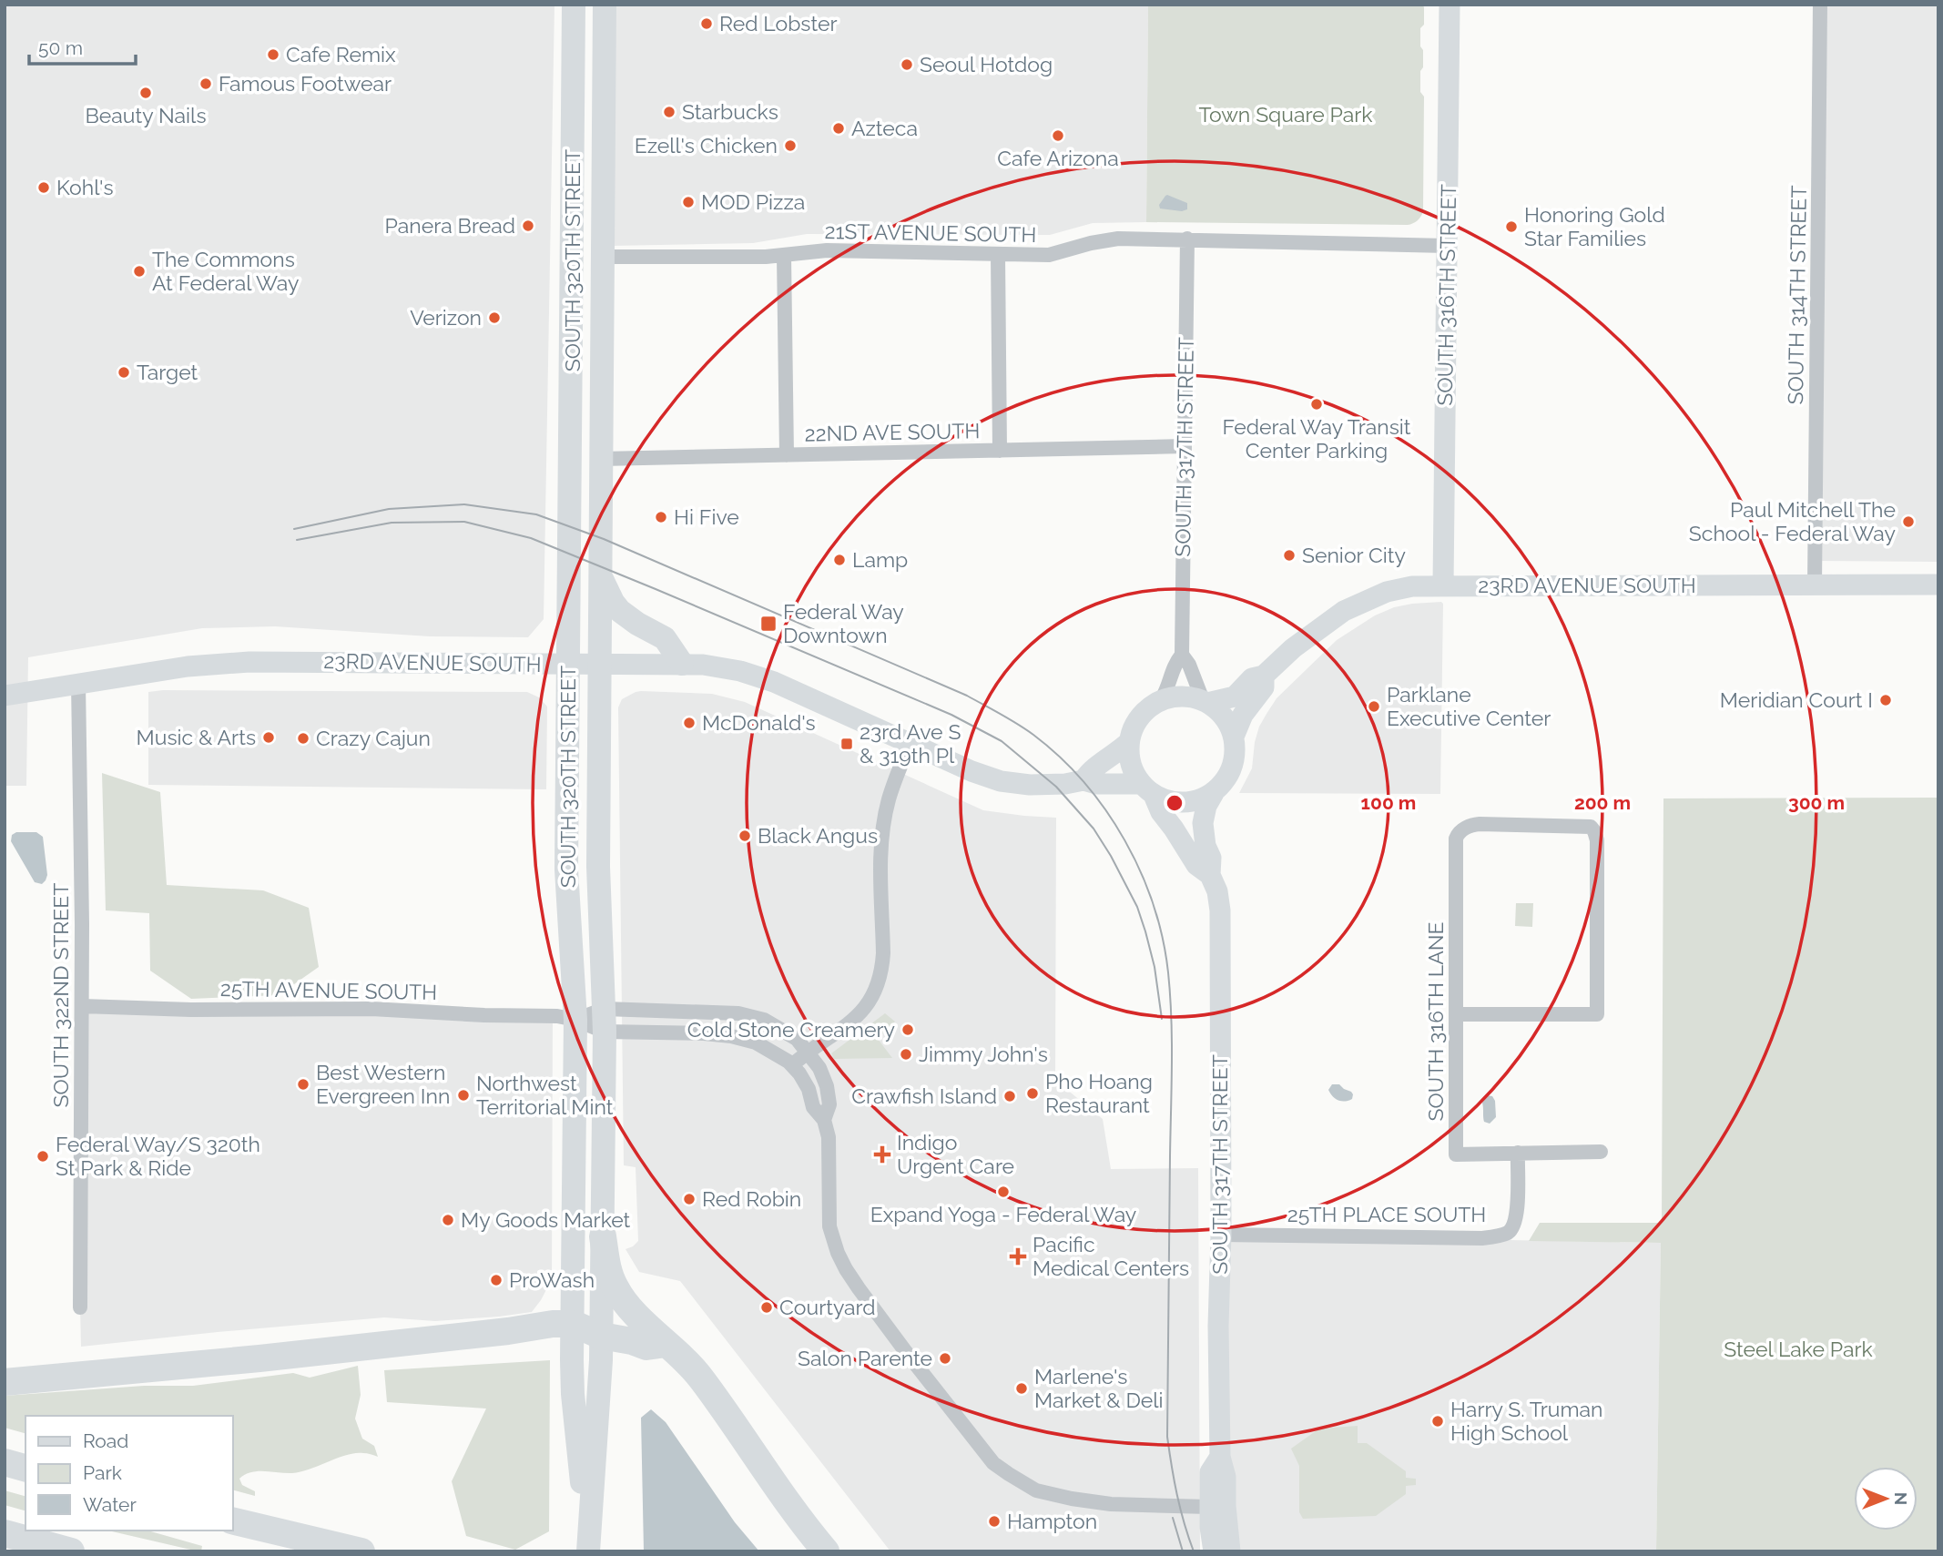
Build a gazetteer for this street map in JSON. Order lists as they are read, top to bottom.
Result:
{
  "streets": {
    "main road": ["SOUTH 320TH STREET"],
    "street": [
      "21ST AVENUE SOUTH",
      "SOUTH 316TH STREET",
      "SOUTH 314TH STREET",
      "22ND AVE SOUTH",
      "SOUTH 317TH STREET",
      "23RD AVENUE SOUTH",
      "25TH AVENUE SOUTH",
      "SOUTH 322ND STREET",
      "SOUTH 316TH LANE",
      "25TH PLACE SOUTH"
    ]
  },
  "crossings": [
    ["21ST AVENUE SOUTH", "SOUTH 320TH STREET"],
    ["21ST AVENUE SOUTH", "SOUTH 316TH STREET"],
    ["21ST AVENUE SOUTH", "SOUTH 317TH STREET"],
    ["SOUTH 320TH STREET", "22ND AVE SOUTH"],
    ["SOUTH 320TH STREET", "23RD AVENUE SOUTH"],
    ["SOUTH 320TH STREET", "25TH AVENUE SOUTH"],
    ["SOUTH 316TH STREET", "23RD AVENUE SOUTH"],
    ["SOUTH 314TH STREET", "23RD AVENUE SOUTH"],
    ["22ND AVE SOUTH", "SOUTH 317TH STREET"],
    ["SOUTH 317TH STREET", "23RD AVENUE SOUTH"],
    ["SOUTH 317TH STREET", "25TH PLACE SOUTH"],
    ["23RD AVENUE SOUTH", "SOUTH 322ND STREET"],
    ["25TH AVENUE SOUTH", "SOUTH 322ND STREET"],
    ["SOUTH 316TH LANE", "25TH PLACE SOUTH"]
  ],
  "parks": ["Town Square Park", "Steel Lake Park"],
  "places": {
    "other": [
      "Red Lobster",
      "Cafe Remix",
      "Seoul Hotdog",
      "Famous Footwear",
      "Beauty Nails",
      "Starbucks",
      "Azteca",
      "Cafe Arizona",
      "Ezell's Chicken",
      "Kohl's",
      "MOD Pizza",
      "Panera Bread",
      "Honoring Gold Star Families",
      "The Commons At Federal Way",
      "Verizon",
      "Target",
      "Federal Way Transit Center Parking",
      "Hi Five",
      "Paul Mitchell The School - Federal Way",
      "Senior City",
      "Lamp",
      "Meridian Court I",
      "Parklane Executive Center",
      "McDonald's",
      "Music & Arts",
      "Crazy Cajun",
      "Black Angus",
      "Cold Stone Creamery",
      "Jimmy John's",
      "Best Western Evergreen Inn",
      "Pho Hoang Restaurant",
      "Northwest Territorial Mint",
      "Crawfish Island",
      "Federal Way/S 320th St Park & Ride",
      "Expand Yoga - Federal Way",
      "Red Robin",
      "My Goods Market",
      "ProWash",
      "Courtyard",
      "Salon Parente",
      "Marlene's Market & Deli",
      "Harry S. Truman High School",
      "Hampton"
    ],
    "transit": ["Federal Way Downtown", "23rd Ave S & 319th Pl"],
    "health": ["Indigo Urgent Care", "Pacific Medical Centers"]
  },
  "legend": ["Road", "Park", "Water"],
  "scale_bar": "50 m",
  "north": "right",
  "rings": ["100 m", "200 m", "300 m"]
}
